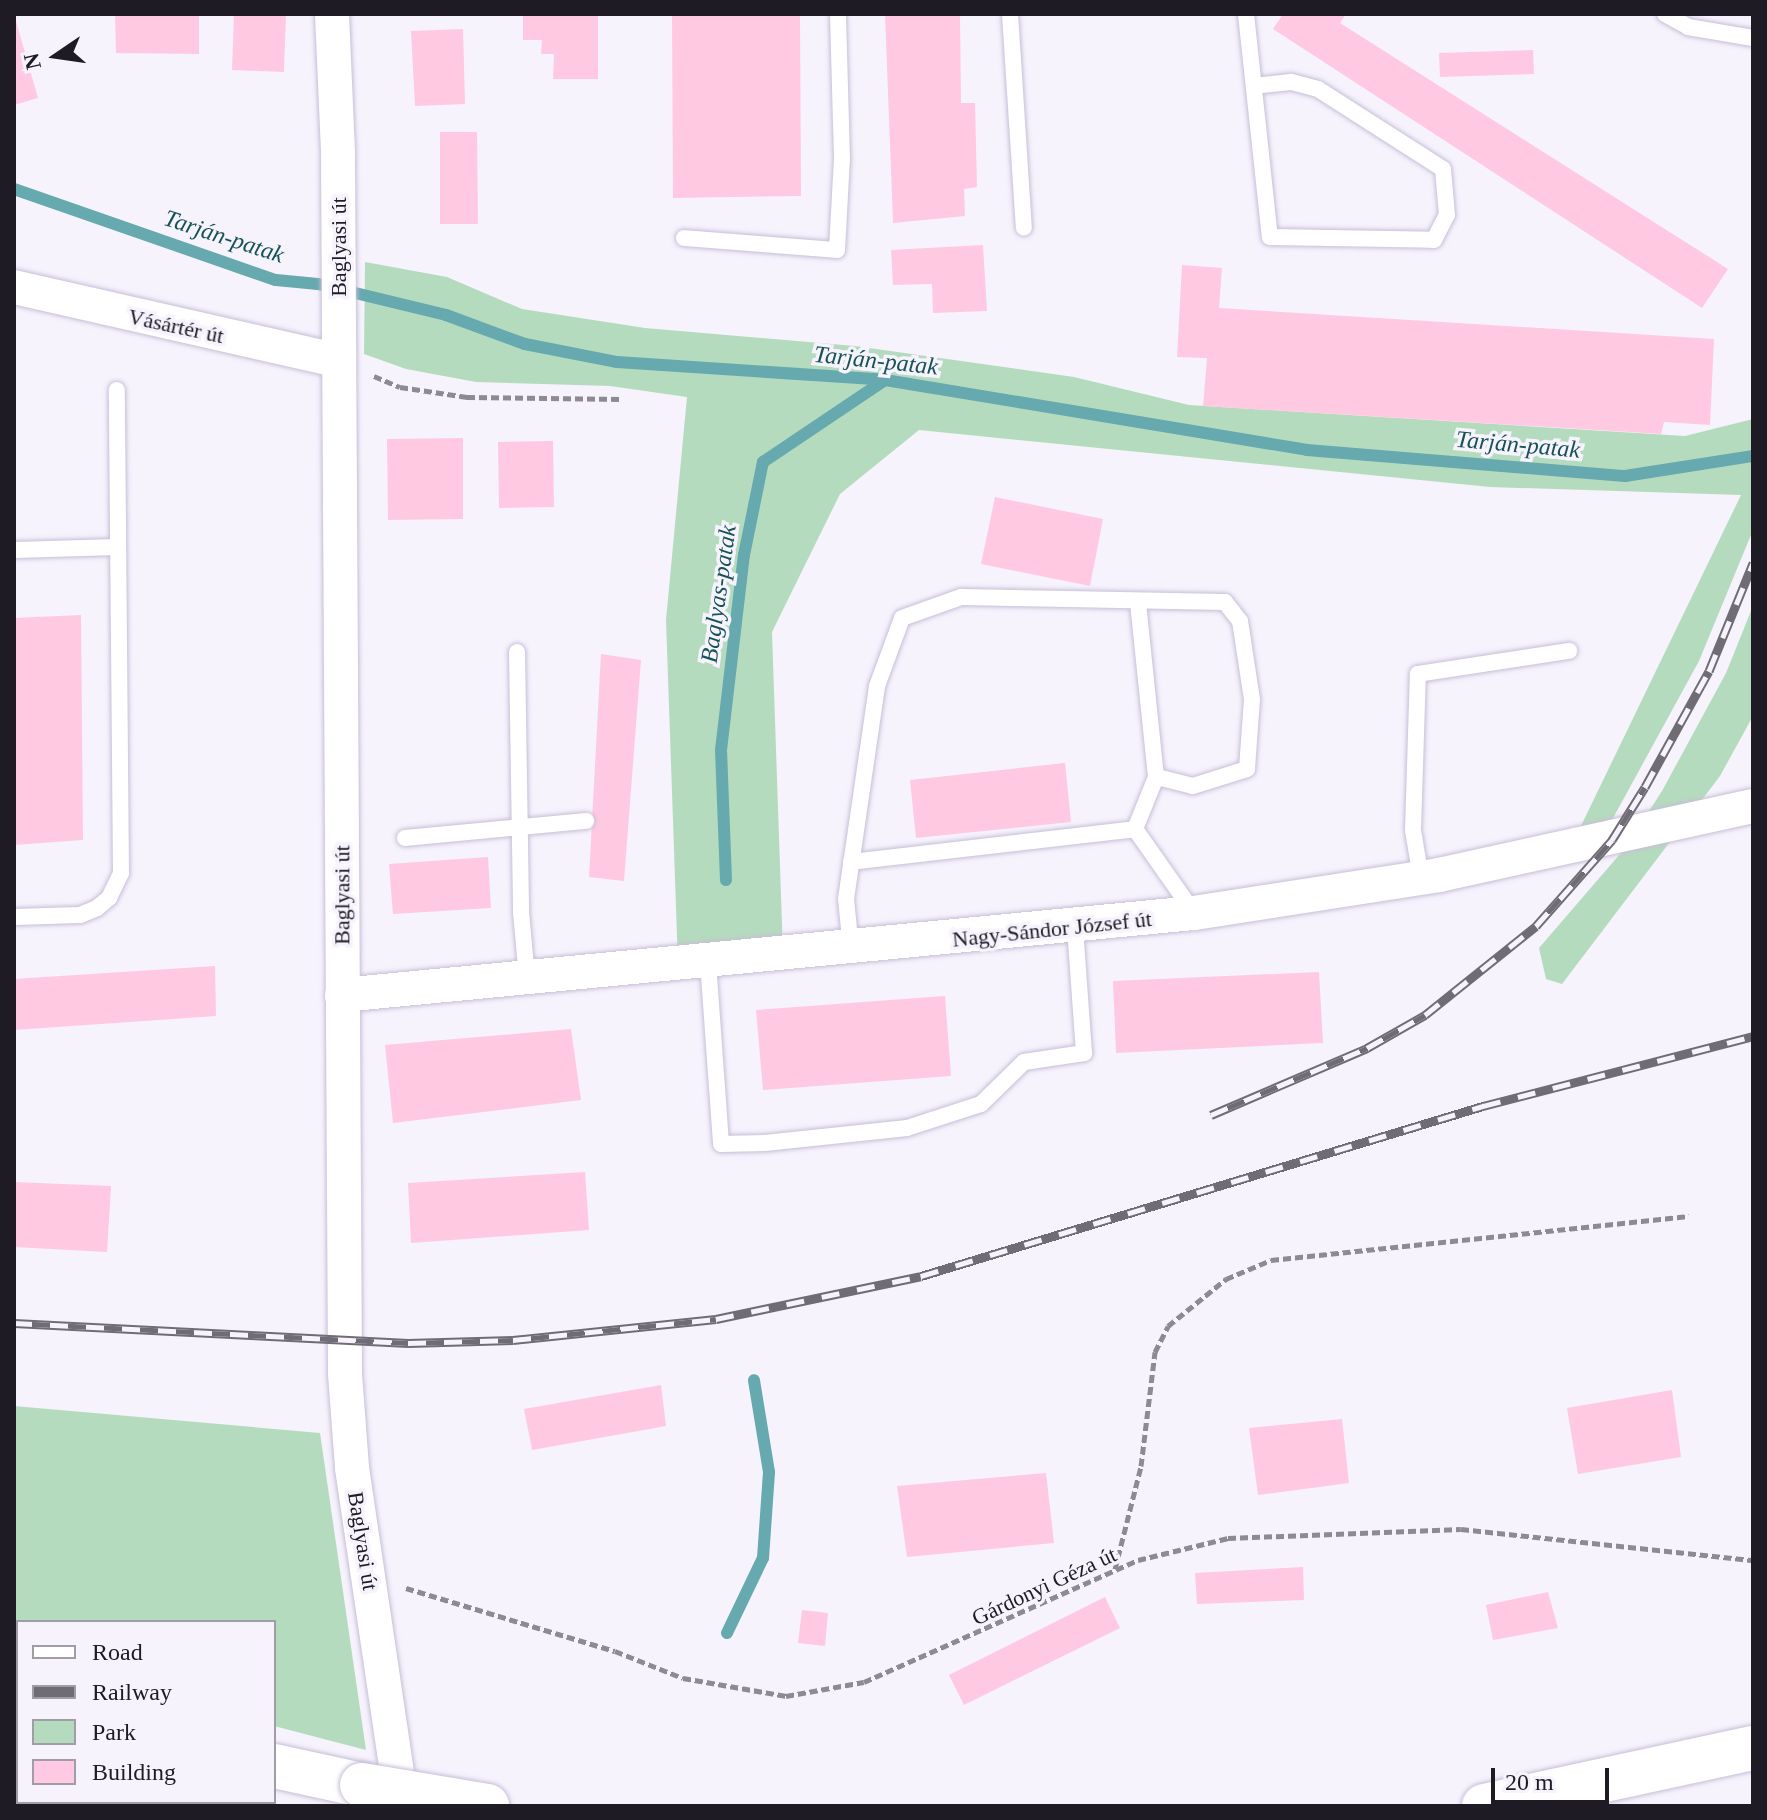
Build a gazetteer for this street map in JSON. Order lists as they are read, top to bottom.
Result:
{
  "streets": {
    "street": ["Baglyasi út", "Vásártér út", "Nagy-Sándor József út"],
    "path": ["Gárdonyi Géza út"]
  },
  "crossings": [
    ["Baglyasi út", "Vásártér út"],
    ["Baglyasi út", "Nagy-Sándor József út"],
    ["Baglyasi út", "Gárdonyi Géza út"]
  ],
  "water": ["Tarján-patak", "Baglyas-patak"],
  "legend": [
    "Road",
    "Railway",
    "Park",
    "Building"
  ],
  "scale_bar": "20 m",
  "north": "left"
}
